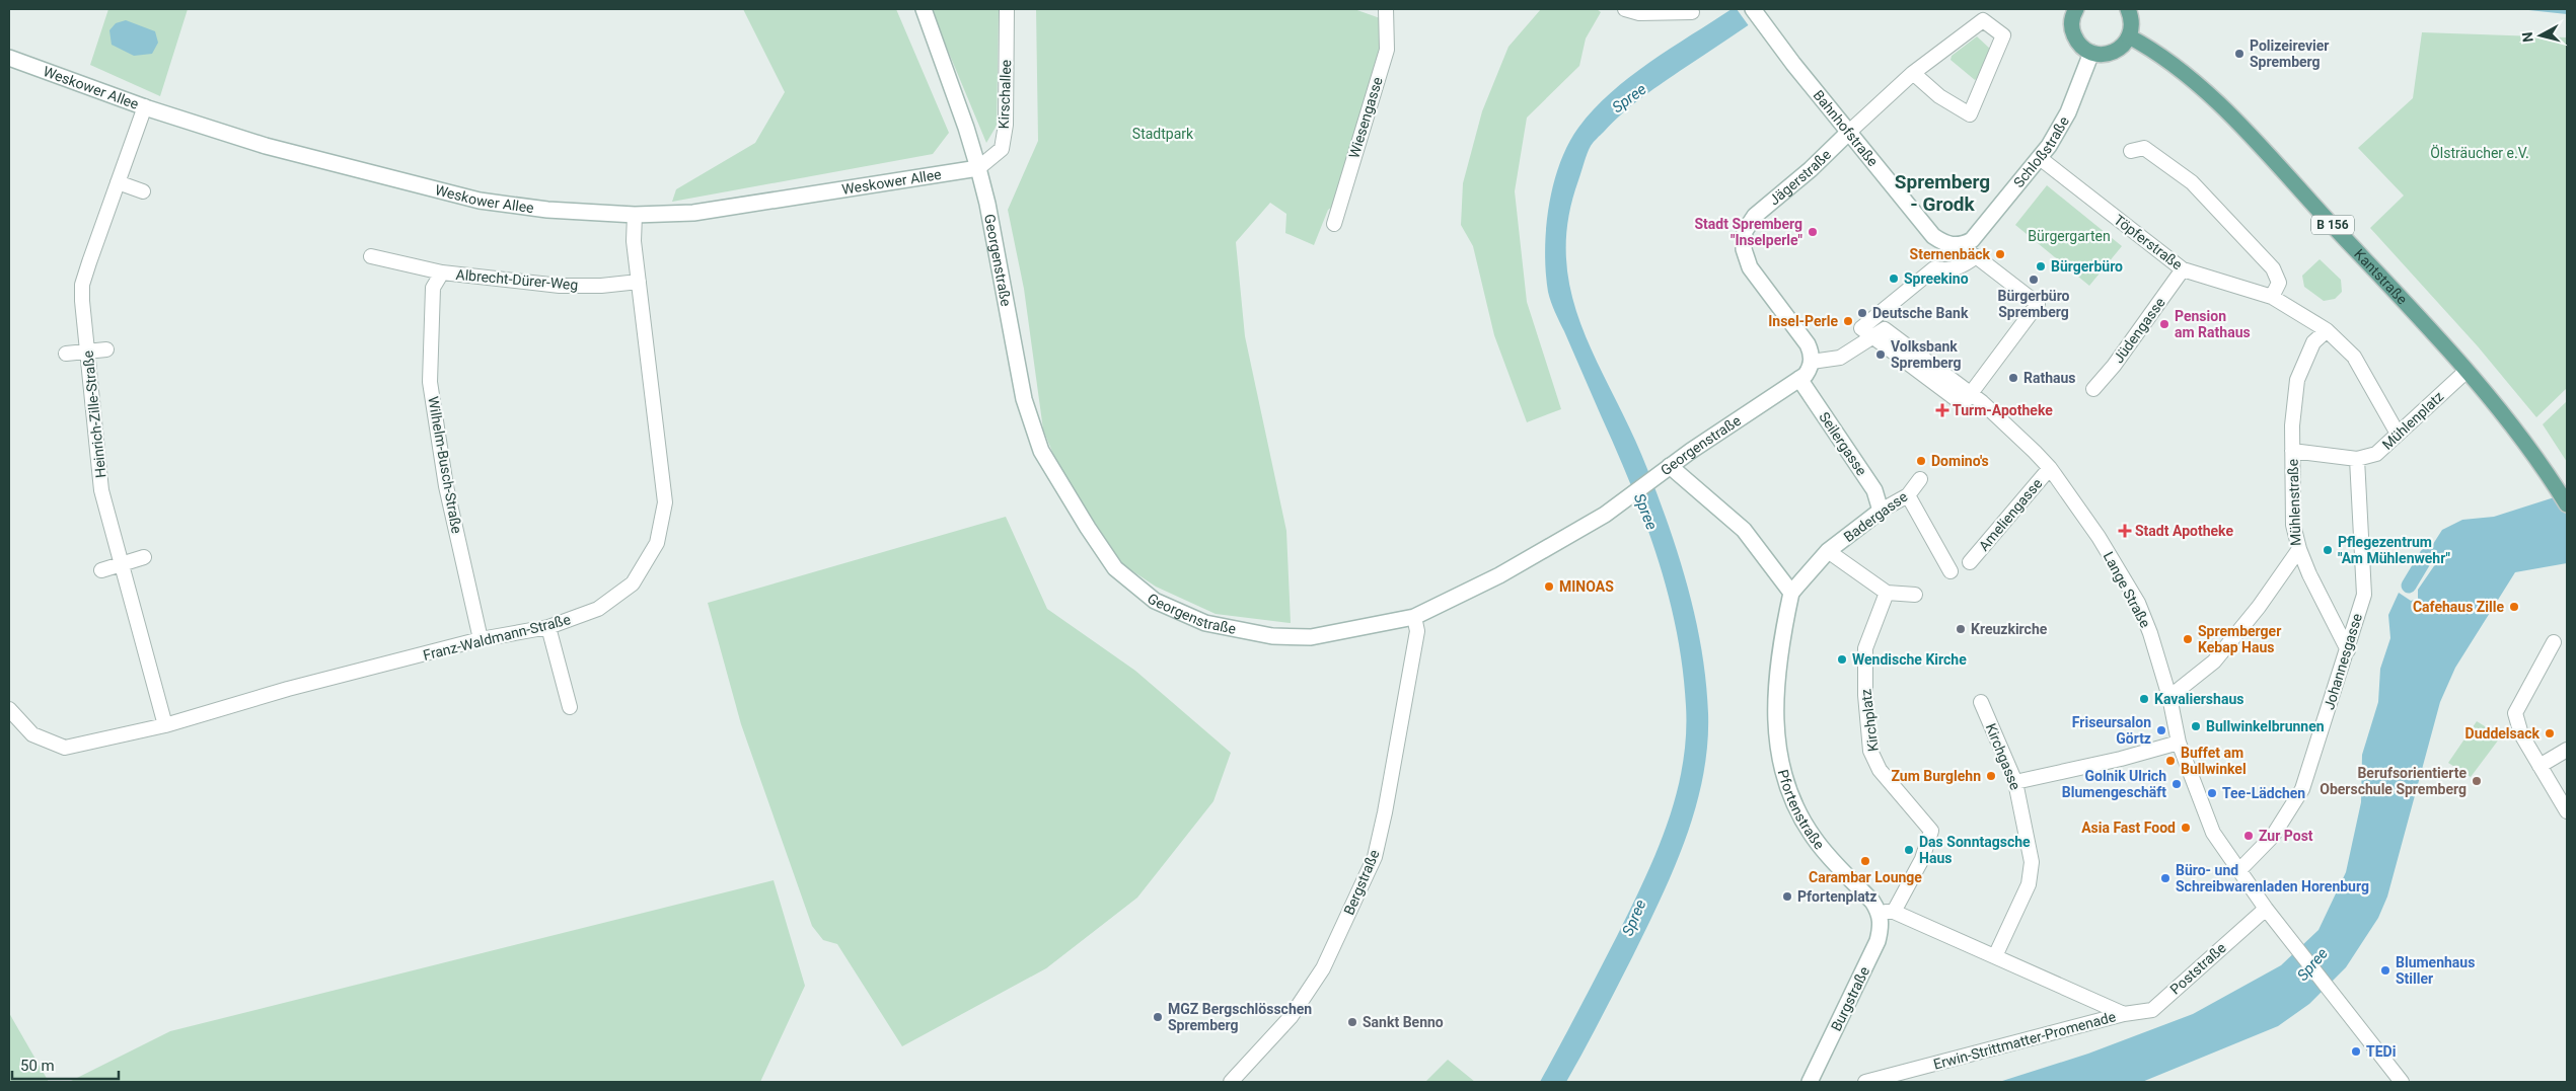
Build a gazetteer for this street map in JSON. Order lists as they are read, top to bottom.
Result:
{
  "streets": {
    "main road": [
      "Weskower Allee",
      "Bahnhofstraße",
      "Schloßstraße",
      "Jägerstraße",
      "B 156",
      "Georgenstraße",
      "Kantstraße",
      "Seilergasse",
      "Badergasse",
      "Pfortenstraße",
      "Burgstraße"
    ],
    "street": [
      "Kirschallee",
      "Wiesengasse",
      "Töpferstraße",
      "Albrecht-Dürer-Weg",
      "Jüdengasse",
      "Heinrich-Zille-Straße",
      "Mühlenplatz",
      "Wilhelm-Busch-Straße",
      "Mühlenstraße",
      "Ameliengasse",
      "Lange Straße",
      "Franz-Waldmann-Straße",
      "Johannesgasse",
      "Kirchplatz",
      "Kirchgasse",
      "Bergstraße",
      "Poststraße",
      "Erwin-Strittmatter-Promenade"
    ]
  },
  "crossings": [
    ["Weskower Allee", "Kirschallee"],
    ["Weskower Allee", "Georgenstraße"],
    ["Weskower Allee", "Heinrich-Zille-Straße"],
    ["Weskower Allee", "Franz-Waldmann-Straße"],
    ["Kirschallee", "Georgenstraße"],
    ["Bahnhofstraße", "Schloßstraße"],
    ["Bahnhofstraße", "Jägerstraße"],
    ["Schloßstraße", "Töpferstraße"],
    ["Jägerstraße", "Georgenstraße"],
    ["Jägerstraße", "Seilergasse"],
    ["Töpferstraße", "Jüdengasse"],
    ["Töpferstraße", "Mühlenplatz"],
    ["Töpferstraße", "Mühlenstraße"],
    ["Georgenstraße", "Seilergasse"],
    ["Georgenstraße", "Bergstraße"],
    ["Kantstraße", "Mühlenplatz"],
    ["Albrecht-Dürer-Weg", "Wilhelm-Busch-Straße"],
    ["Albrecht-Dürer-Weg", "Franz-Waldmann-Straße"],
    ["Heinrich-Zille-Straße", "Franz-Waldmann-Straße"],
    ["Mühlenplatz", "Mühlenstraße"],
    ["Mühlenplatz", "Johannesgasse"],
    ["Seilergasse", "Badergasse"],
    ["Wilhelm-Busch-Straße", "Franz-Waldmann-Straße"],
    ["Mühlenstraße", "Lange Straße"],
    ["Ameliengasse", "Lange Straße"],
    ["Badergasse", "Kirchplatz"],
    ["Badergasse", "Pfortenstraße"],
    ["Lange Straße", "Johannesgasse"],
    ["Lange Straße", "Poststraße"],
    ["Kirchplatz", "Burgstraße"],
    ["Kirchgasse", "Pfortenstraße"],
    ["Pfortenstraße", "Poststraße"],
    ["Pfortenstraße", "Burgstraße"],
    ["Pfortenstraße", "Erwin-Strittmatter-Promenade"],
    ["Poststraße", "Erwin-Strittmatter-Promenade"]
  ],
  "districts": ["Spremberg - Grodk"],
  "water": ["Spree"],
  "parks": ["Stadtpark", "Ölsträucher e.V.", "Bürgergarten"],
  "places": {
    "other": [
      "Polizeirevier Spremberg",
      "Stadt Spremberg \"Inselperle\"",
      "Sternenbäck",
      "Bürgerbüro",
      "Spreekino",
      "Bürgerbüro Spremberg",
      "Deutsche Bank",
      "Insel-Perle",
      "Pension am Rathaus",
      "Volksbank Spremberg",
      "Rathaus",
      "Domino's",
      "Pflegezentrum \"Am Mühlenwehr\"",
      "MINOAS",
      "Cafehaus Zille",
      "Kreuzkirche",
      "Spremberger Kebap Haus",
      "Wendische Kirche",
      "Kavaliershaus",
      "Bullwinkelbrunnen",
      "Friseursalon Görtz",
      "Duddelsack",
      "Buffet am Bullwinkel",
      "Zum Burglehn",
      "Berufsorientierte Oberschule Spremberg",
      "Golnik Ulrich Blumengeschäft",
      "Tee-Lädchen",
      "Asia Fast Food",
      "Zur Post",
      "Das Sonntagsche Haus",
      "Carambar Lounge",
      "Büro- und Schreibwarenladen Horenburg",
      "Pfortenplatz",
      "Blumenhaus Stiller",
      "MGZ Bergschlösschen Spremberg",
      "Sankt Benno",
      "TEDi"
    ],
    "health": ["Turm-Apotheke", "Stadt Apotheke"]
  },
  "scale_bar": "50 m",
  "north": "left"
}
